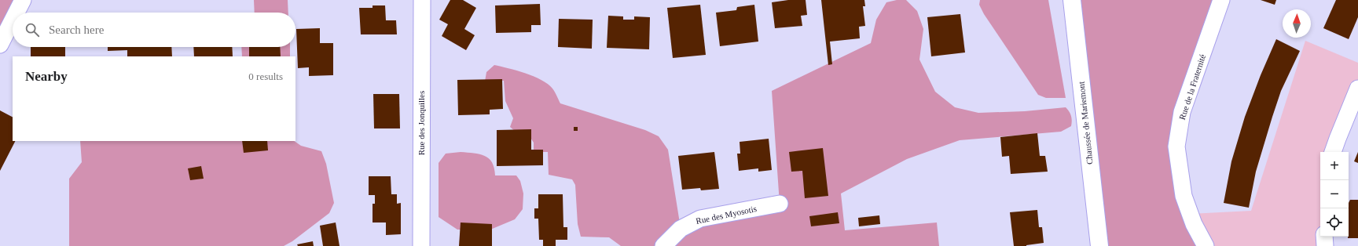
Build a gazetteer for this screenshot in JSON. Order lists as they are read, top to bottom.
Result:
{
  "streets": {
    "street": [
      "Rue de la Fraternité",
      "Rue des Jonquilles",
      "Chaussée de Mariemont",
      "Rue des Myosotis"
    ]
  },
  "north": "top",
  "page": {
    "search": "Search here",
    "heading": ["Nearby", "0 results"],
    "map_buttons": ["+", "−"]
  }
}
